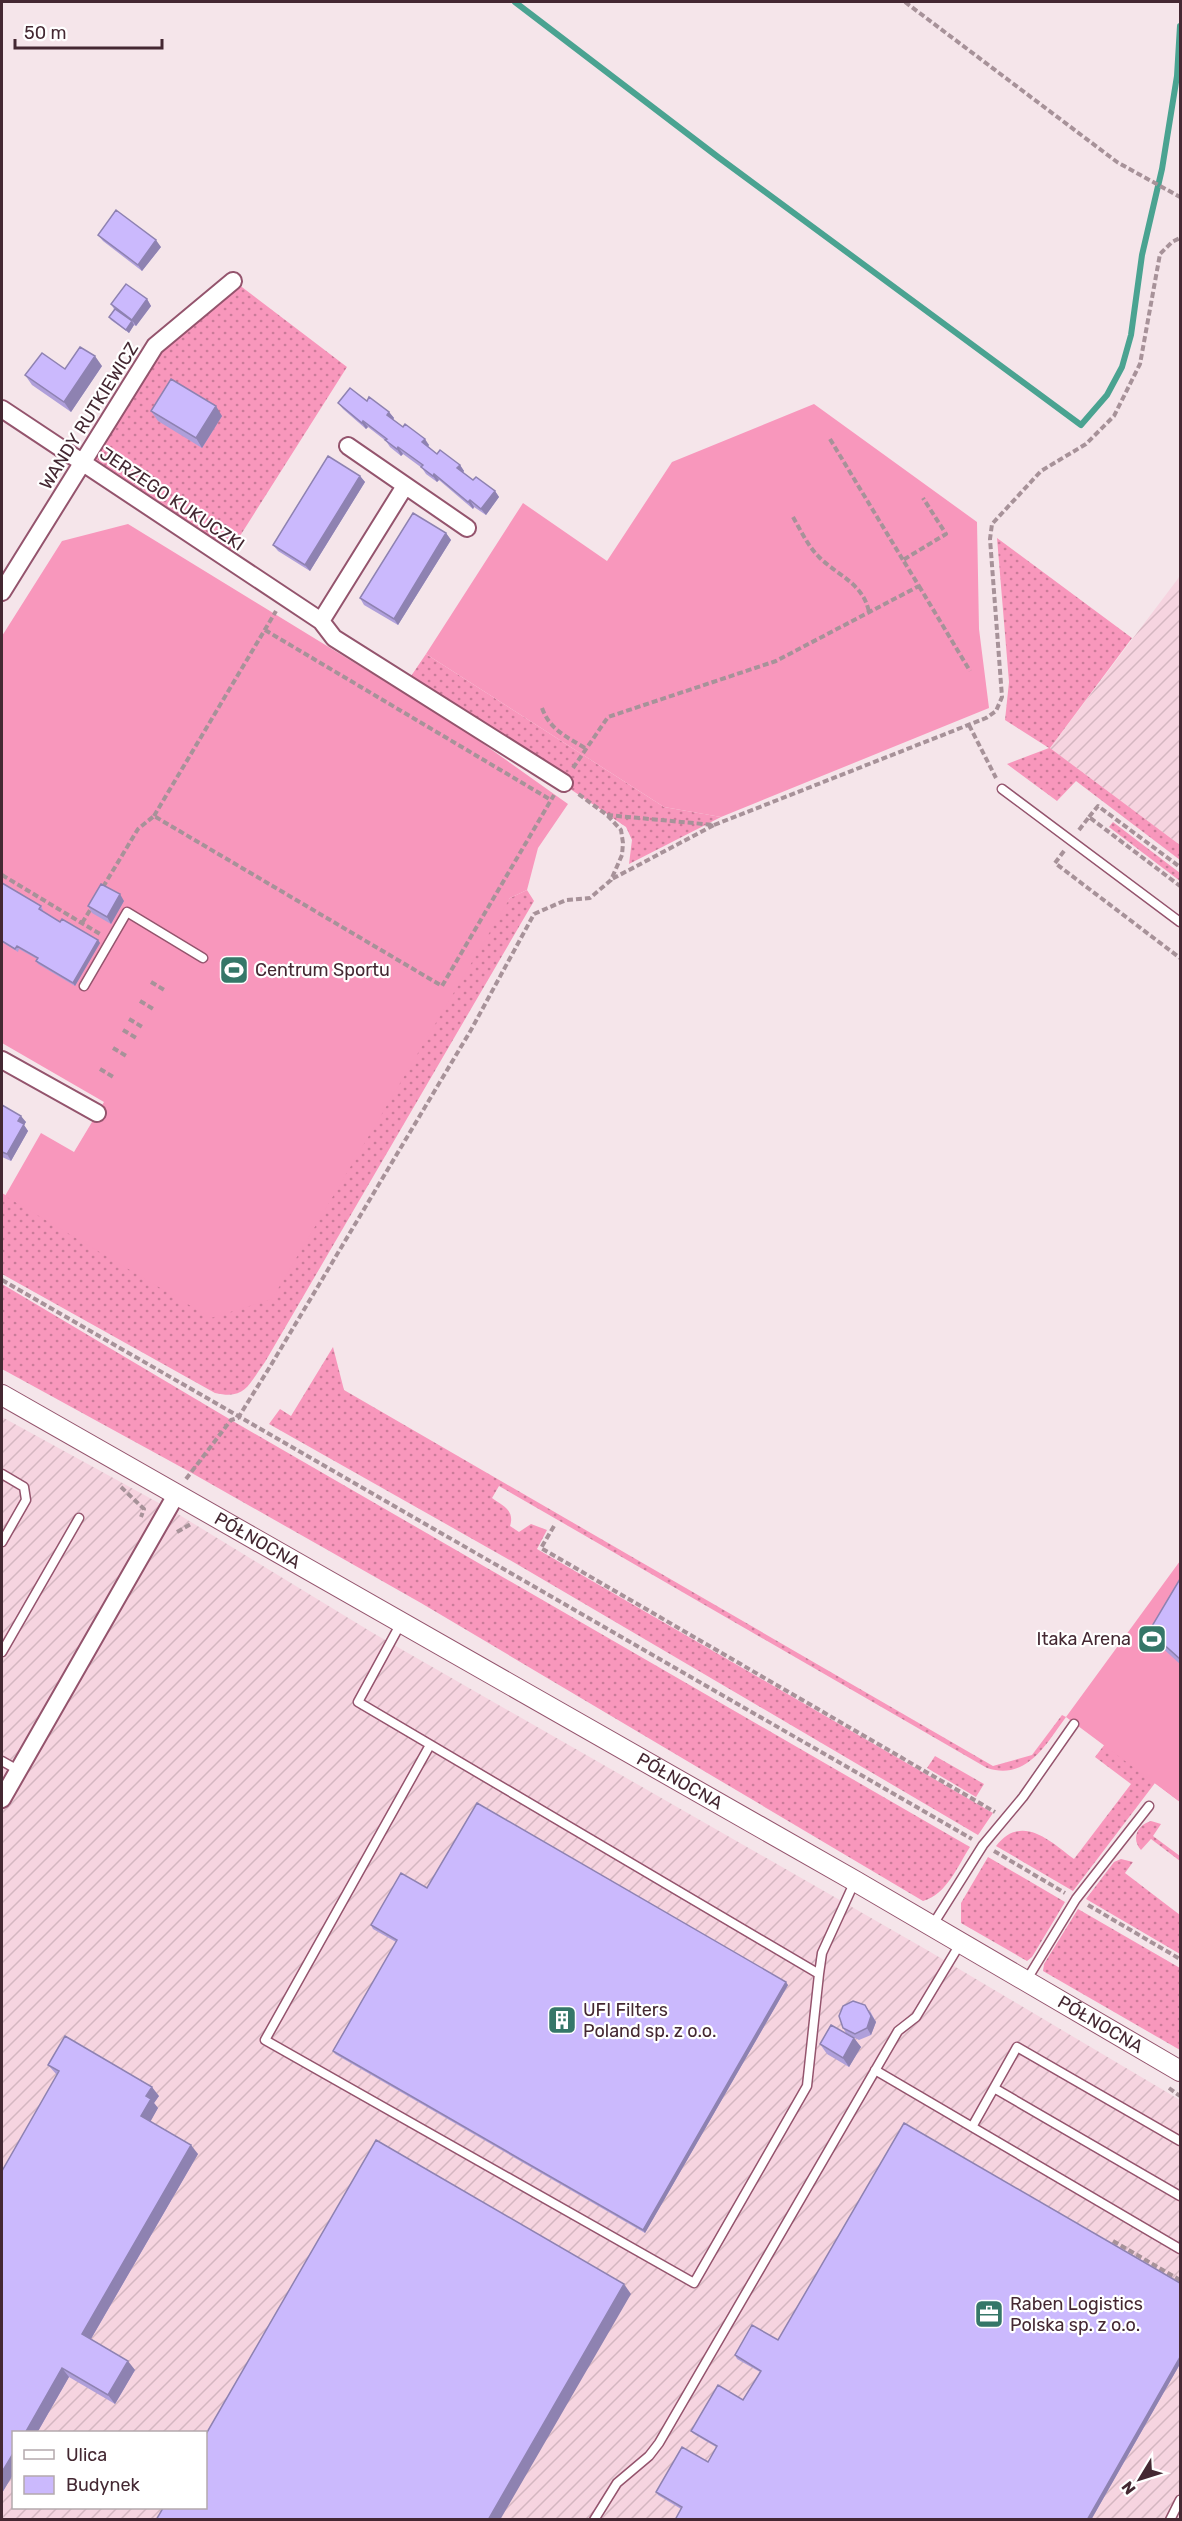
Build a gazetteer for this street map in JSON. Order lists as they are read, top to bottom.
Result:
{
  "streets": {
    "street": ["WANDY RUTKIEWICZ", "JERZEGO KUKUCZKI", "PÓŁNOCNA"]
  },
  "crossings": [
    ["WANDY RUTKIEWICZ", "JERZEGO KUKUCZKI"]
  ],
  "places": {
    "sports": ["Centrum Sportu", "Itaka Arena"],
    "building": ["UFI Filters Poland sp. z o.o."],
    "office": ["Raben Logistics Polska sp. z o.o."]
  },
  "legend": ["Ulica", "Budynek"],
  "scale_bar": "50 m",
  "north": "bottom left"
}
